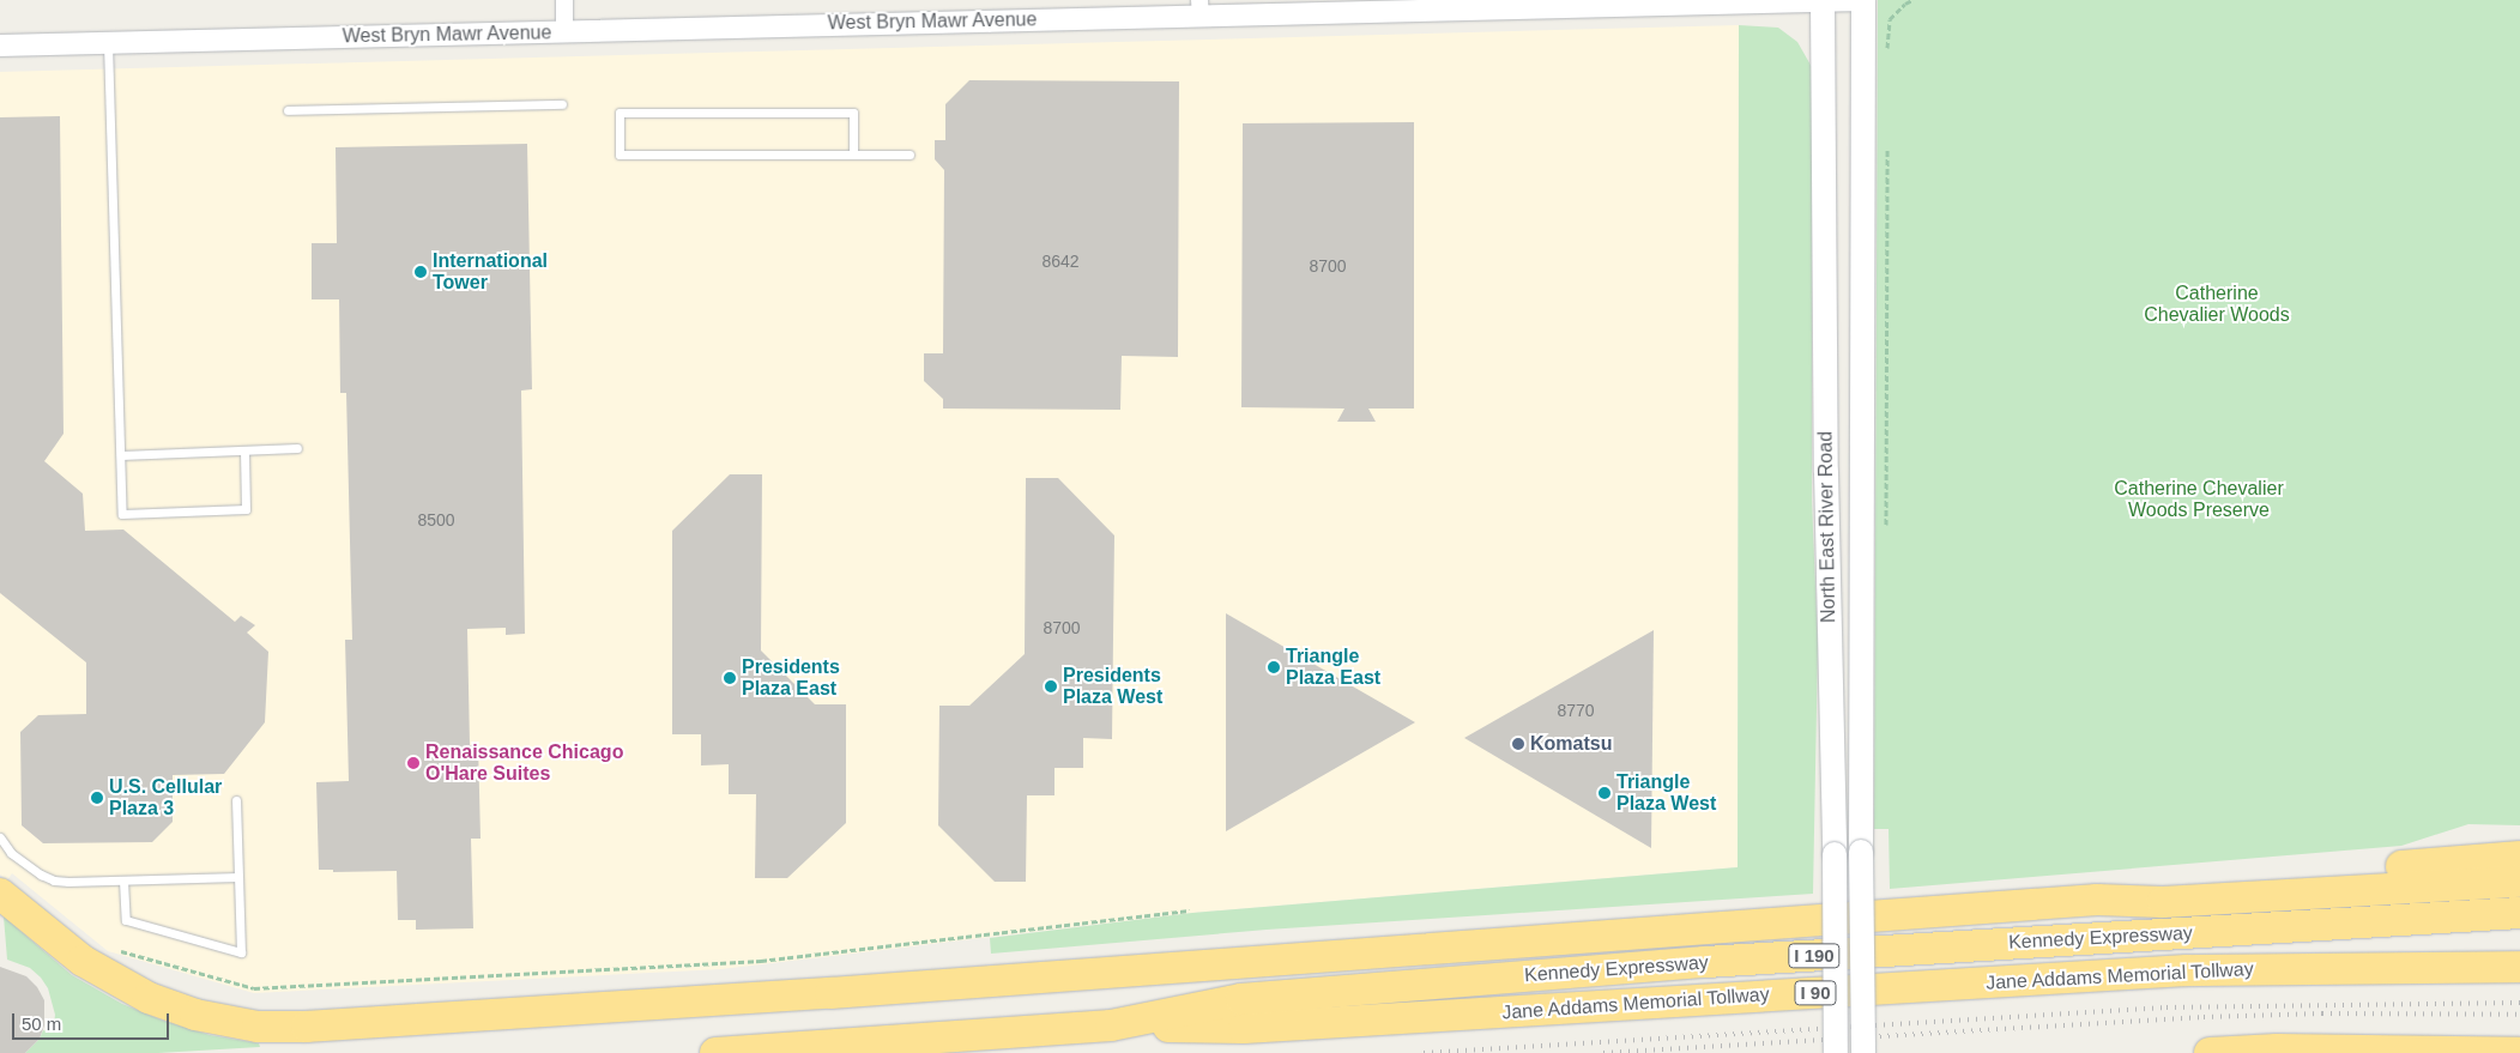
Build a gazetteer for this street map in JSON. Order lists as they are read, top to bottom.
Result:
{
  "streets": {
    "highway": [
      "Kennedy Expressway",
      "I 190",
      "Jane Addams Memorial Tollway",
      "I 90"
    ],
    "main road": ["North East River Road"],
    "street": ["West Bryn Mawr Avenue"]
  },
  "crossings": [
    ["West Bryn Mawr Avenue", "North East River Road"],
    ["Kennedy Expressway", "Jane Addams Memorial Tollway"]
  ],
  "parks": ["Catherine Chevalier Woods", "Catherine Chevalier Woods Preserve"],
  "places": [
    "International Tower",
    "Triangle Plaza East",
    "Presidents Plaza East",
    "Presidents Plaza West",
    "Komatsu",
    "Renaissance Chicago O'Hare Suites",
    "Triangle Plaza West",
    "U.S. Cellular Plaza 3"
  ],
  "house_numbers": [
    "8642",
    "8700",
    "8500",
    "8700",
    "8770"
  ],
  "scale_bar": "50 m"
}
